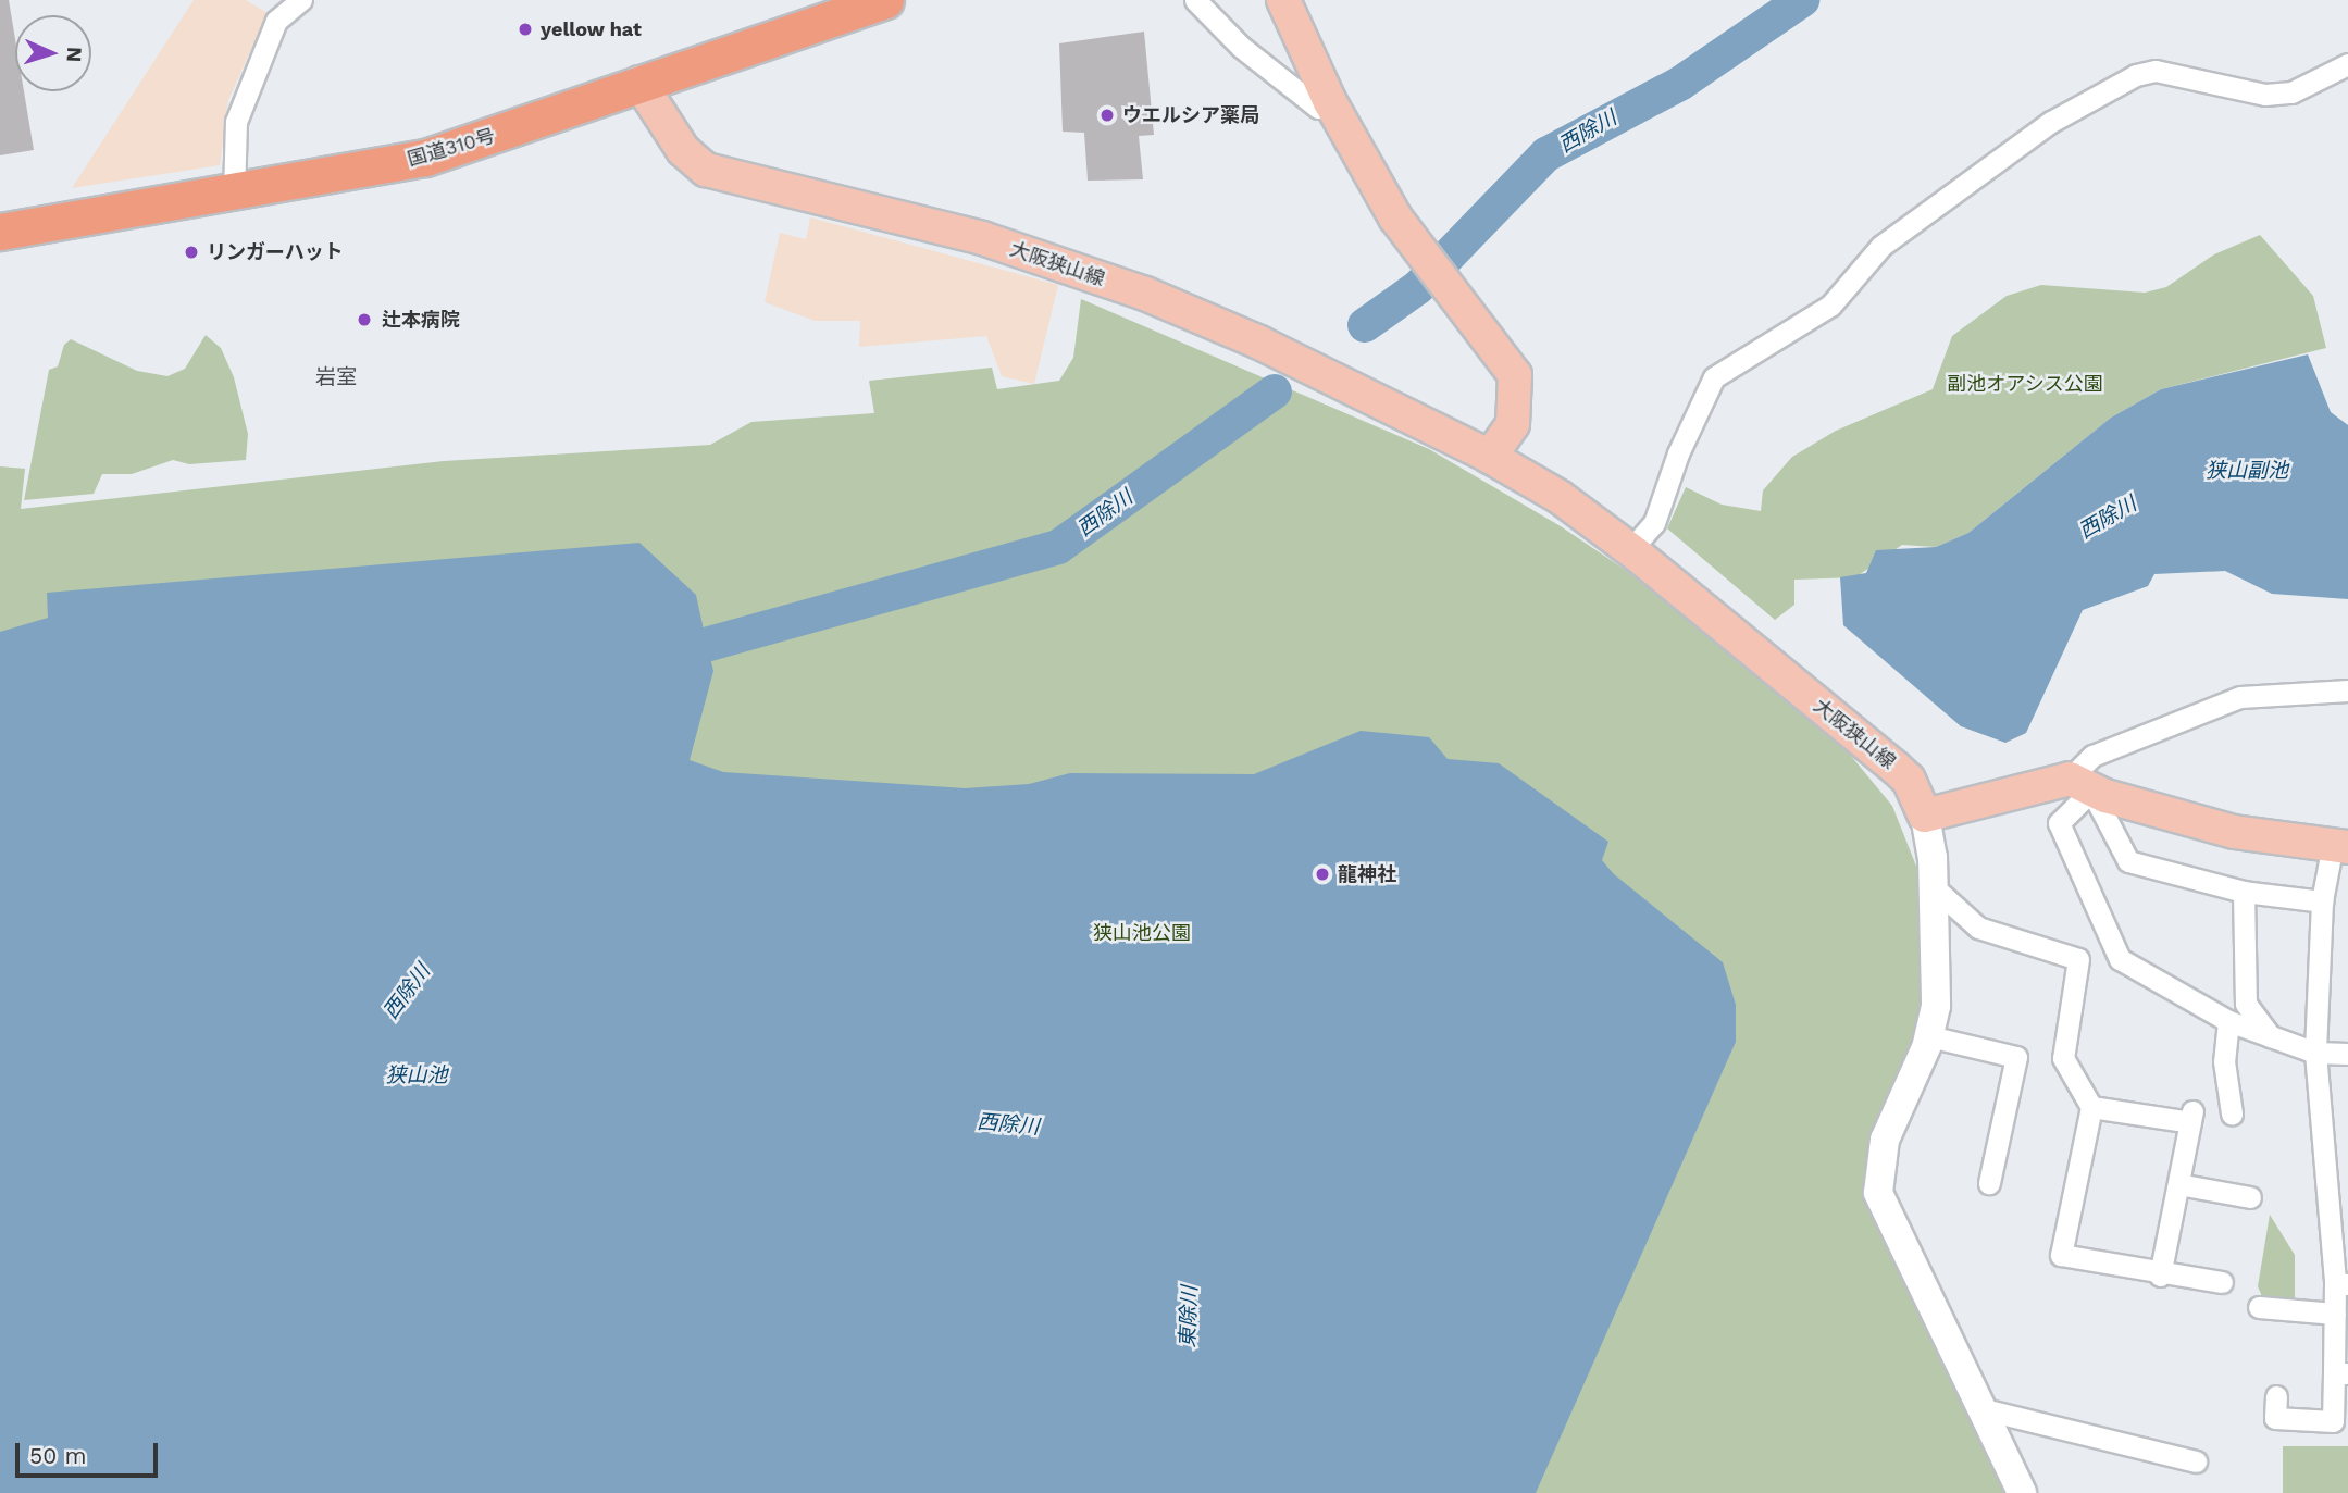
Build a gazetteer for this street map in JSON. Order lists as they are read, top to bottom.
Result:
{
  "streets": {
    "highway": ["国道310号"],
    "main road": ["大阪狭山線"]
  },
  "crossings": [
    ["国道310号", "大阪狭山線"]
  ],
  "districts": ["岩室"],
  "water": [
    "西除川",
    "狭山副池",
    "狭山池",
    "東除川"
  ],
  "parks": ["副池オアシス公園", "狭山池公園"],
  "places": [
    "yellow hat",
    "ウエルシア薬局",
    "リンガーハット",
    "辻本病院",
    "龍神社"
  ],
  "scale_bar": "50 m",
  "north": "right"
}
